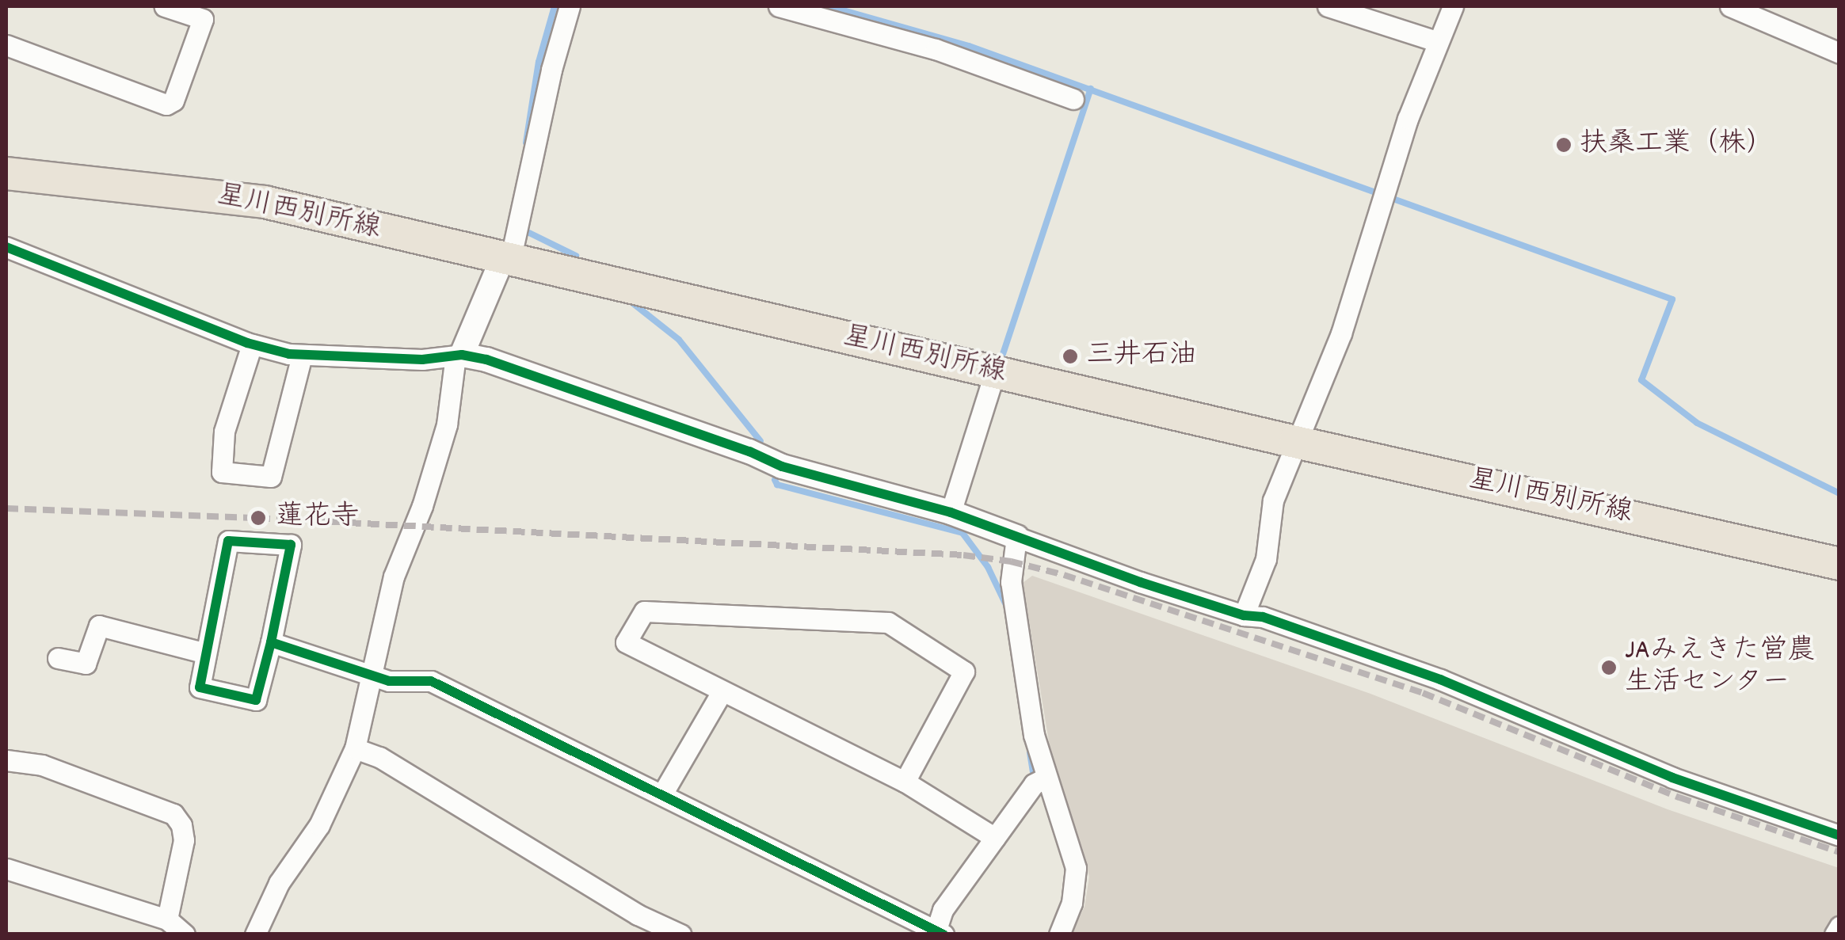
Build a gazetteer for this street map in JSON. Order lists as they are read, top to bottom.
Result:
{
  "streets": {
    "main road": ["星川西別所線"]
  },
  "places": [
    "扶桑工業（株）",
    "三井石油",
    "蓮花寺",
    "JAみえきた営農 生活センター"
  ]
}
